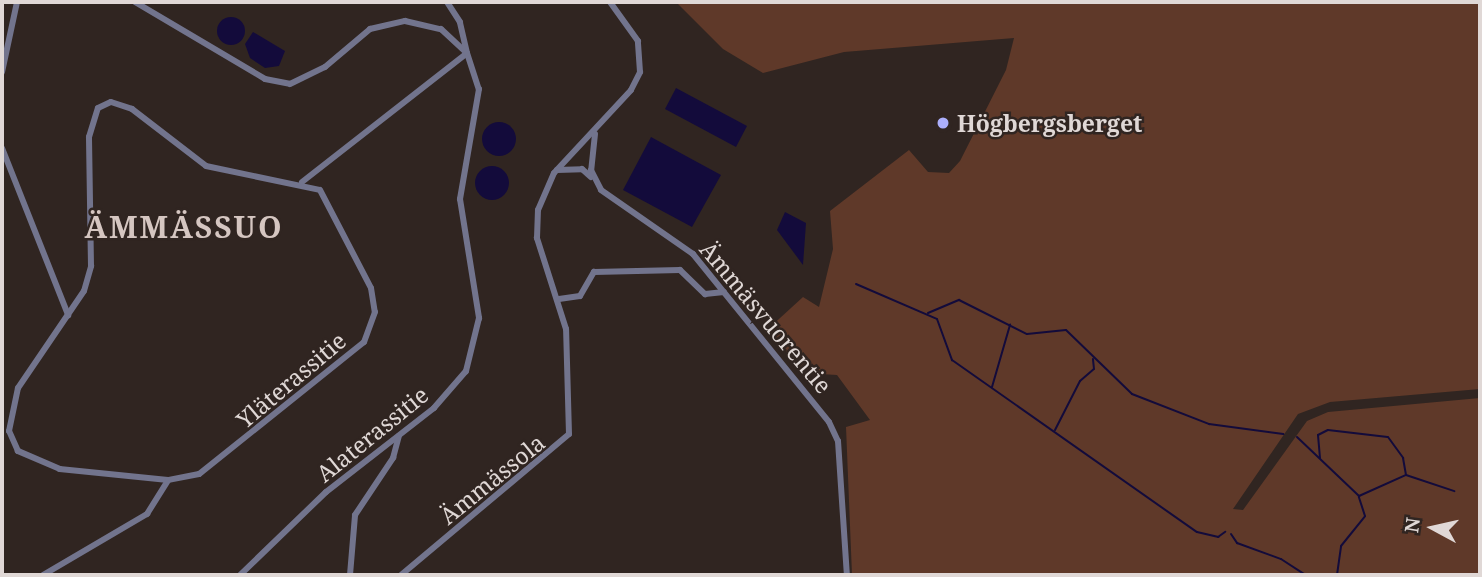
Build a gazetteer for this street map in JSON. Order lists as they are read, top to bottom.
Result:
{
  "streets": {
    "street": [
      "Ämmäsvuorentie",
      "Yläterassitie",
      "Alaterassitie",
      "Ämmässola"
    ]
  },
  "districts": ["ÄMMÄSSUO"],
  "places": ["Högbergsberget"],
  "north": "left"
}
